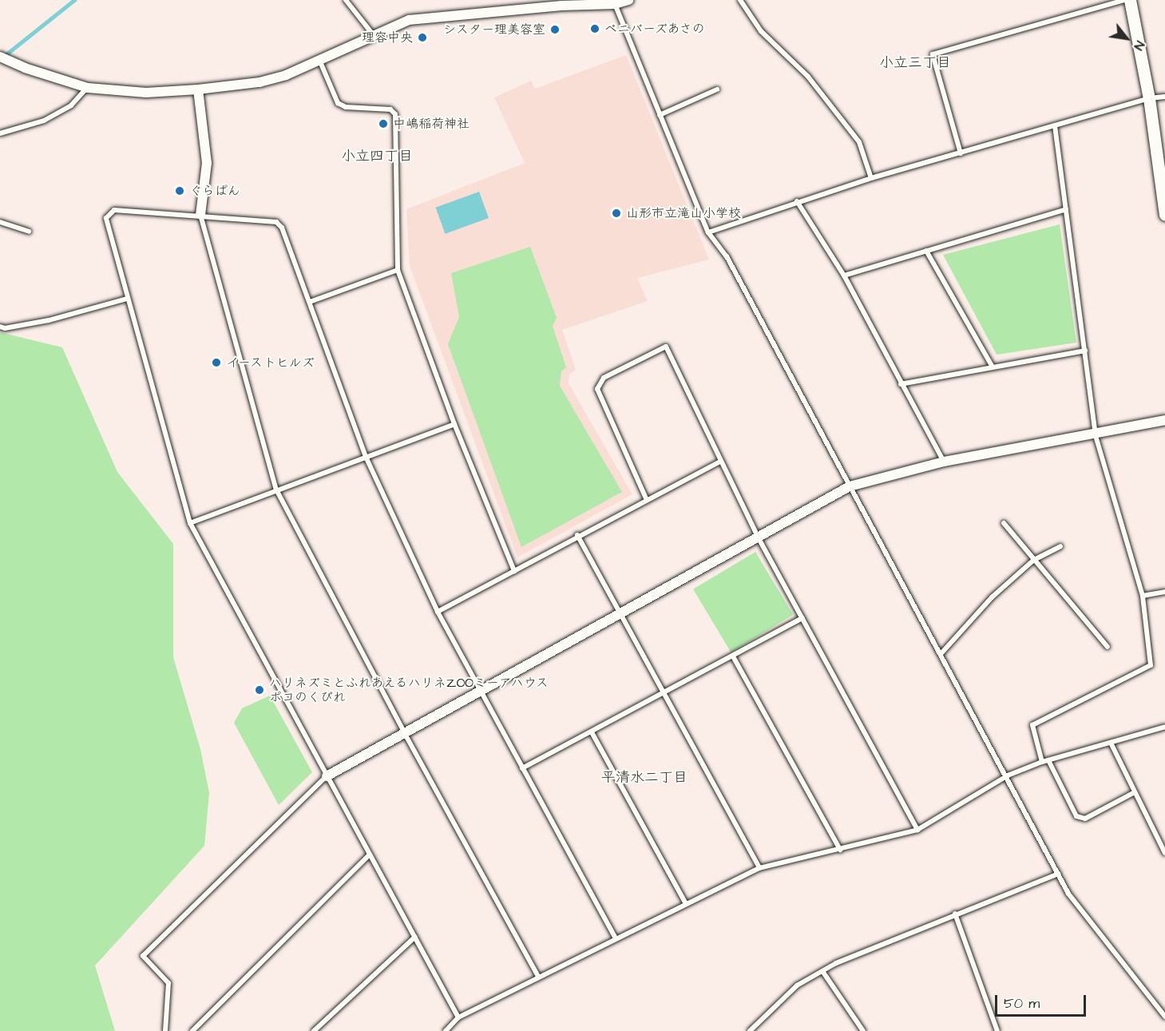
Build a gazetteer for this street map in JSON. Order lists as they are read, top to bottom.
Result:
{
  "districts": ["小立三丁目", "小立四丁目", "平清水二丁目"],
  "places": [
    "ベニバーズあさの",
    "シスター理美容室",
    "理容中央",
    "中嶋稲荷神社",
    "ぐらぱん",
    "山形市立滝山小学校",
    "イーストヒルズ",
    "ハリネズミとふれあえるハリネZOOミーアハウス ポコのくびれ"
  ],
  "scale_bar": "50 m",
  "north": "bottom right"
}
